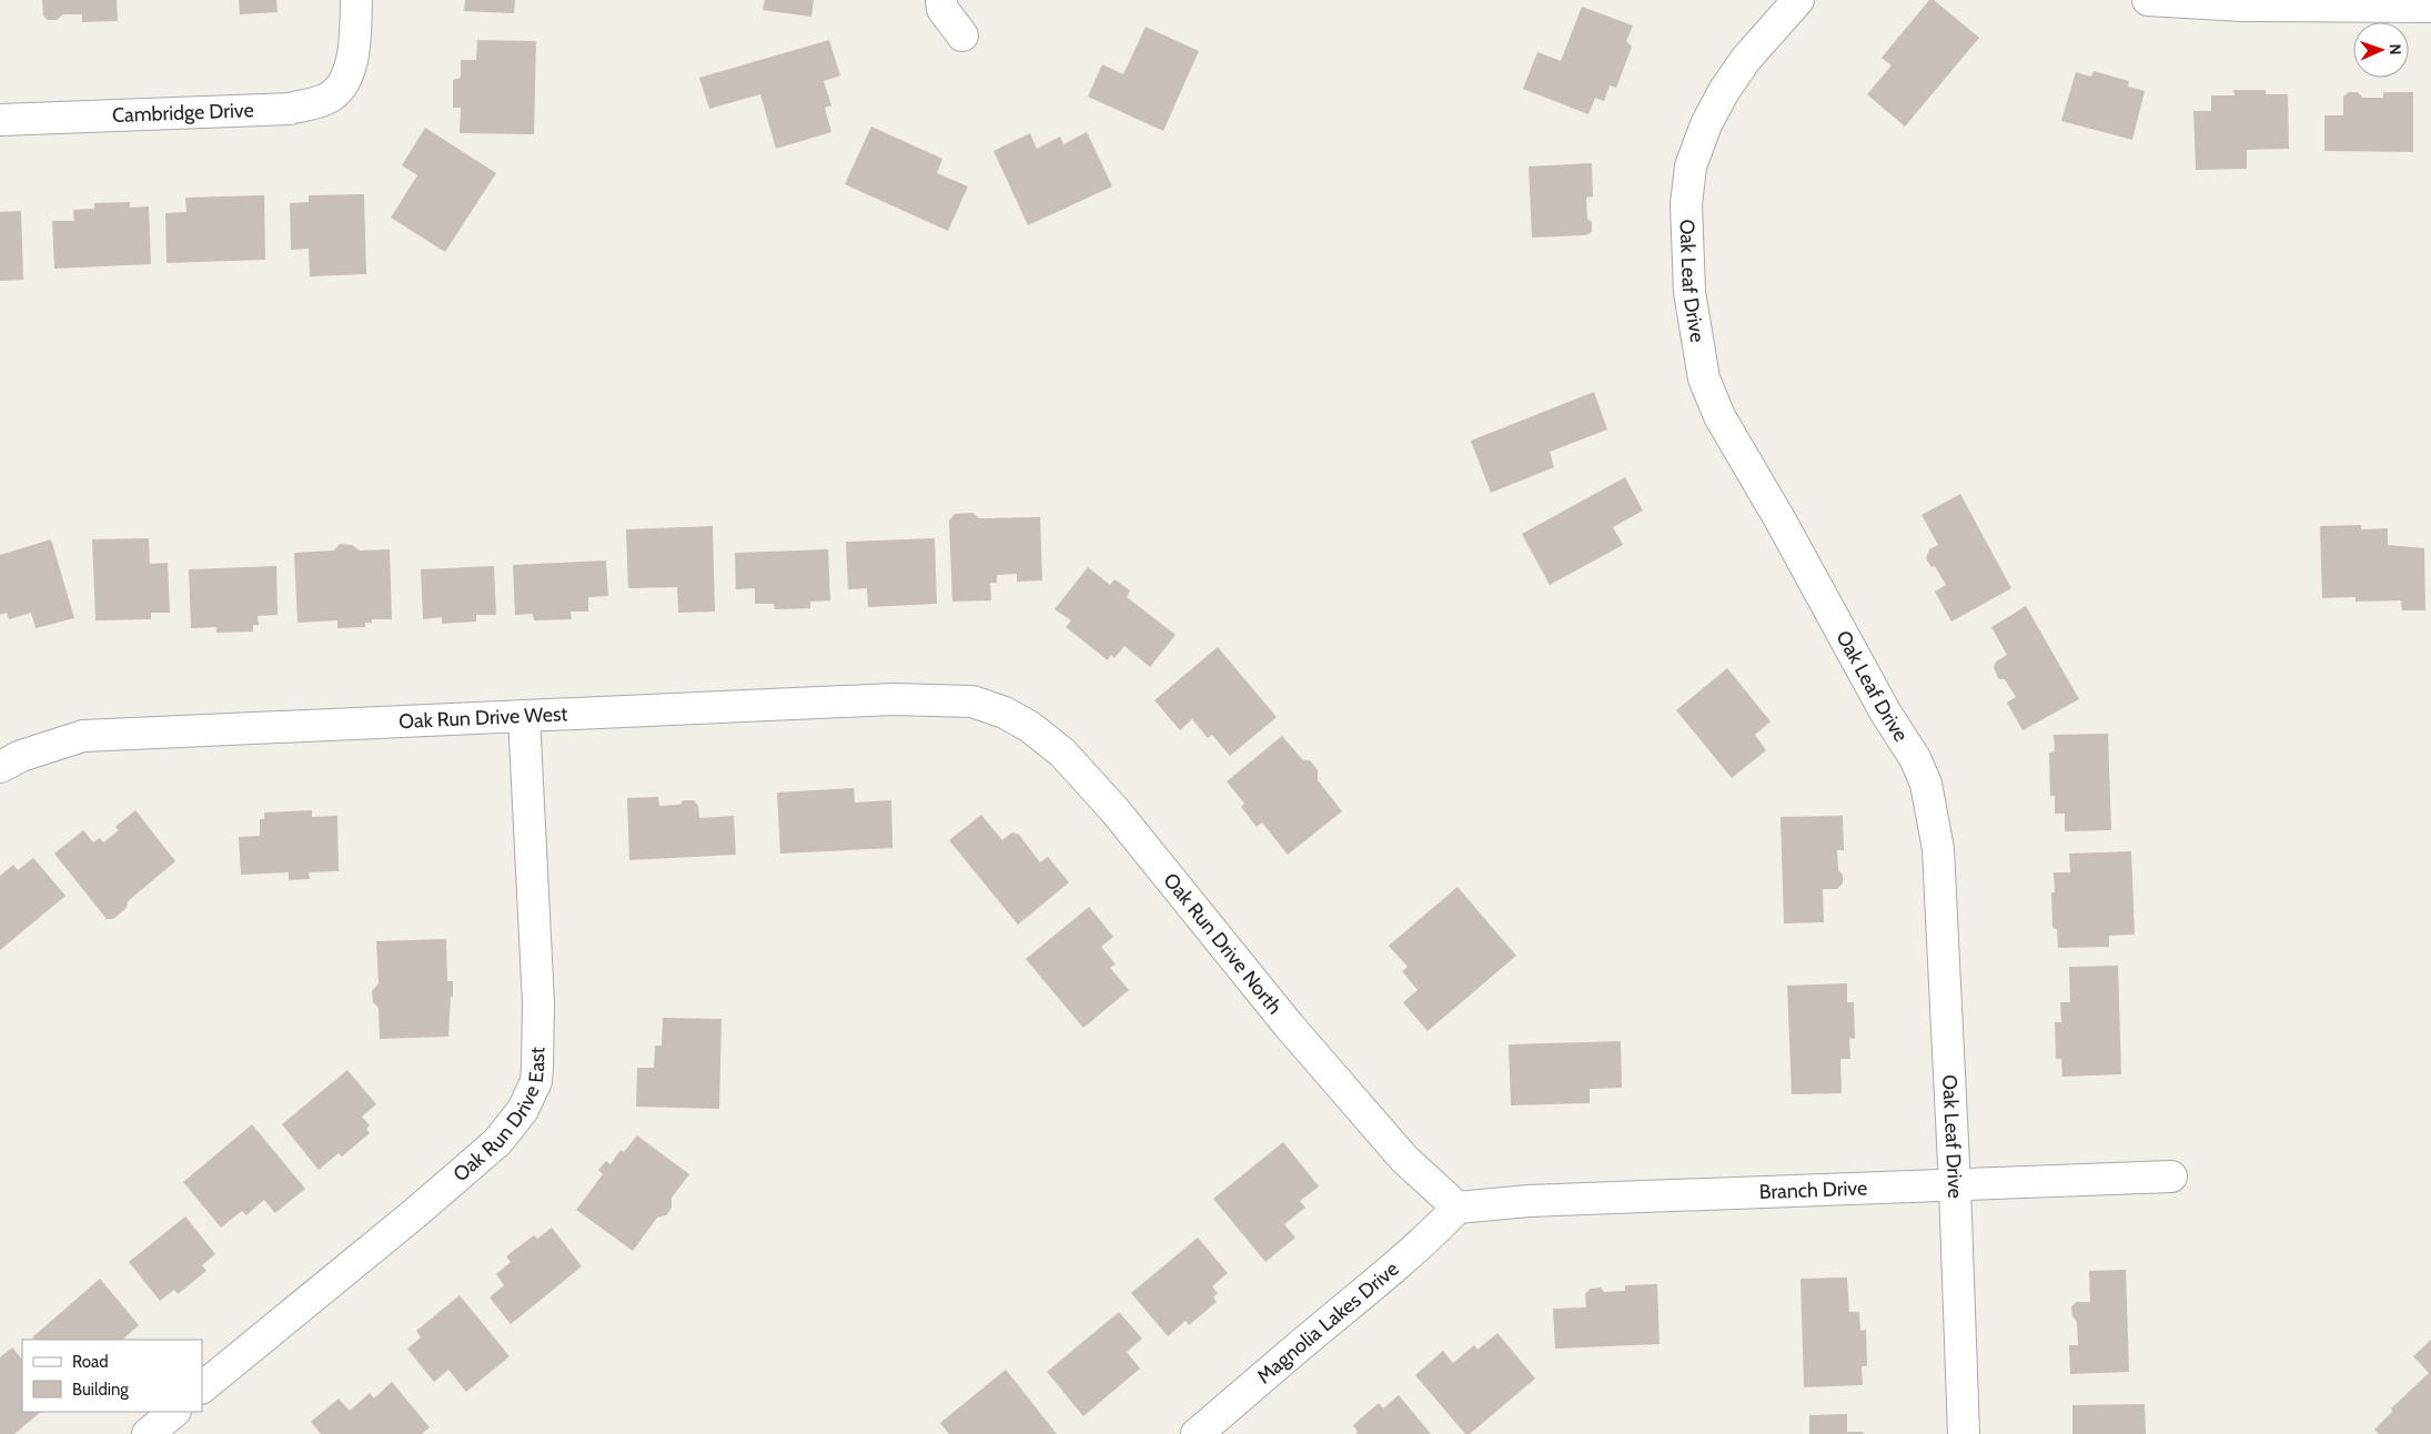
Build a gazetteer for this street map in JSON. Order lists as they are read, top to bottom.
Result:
{
  "streets": {
    "street": [
      "Cambridge Drive",
      "Oak Leaf Drive",
      "Oak Run Drive West",
      "Oak Run Drive North",
      "Oak Run Drive East",
      "Branch Drive",
      "Magnolia Lakes Drive"
    ]
  },
  "crossings": [
    ["Oak Leaf Drive", "Branch Drive"],
    ["Oak Run Drive West", "Oak Run Drive North"],
    ["Oak Run Drive West", "Oak Run Drive East"],
    ["Oak Run Drive North", "Branch Drive"],
    ["Oak Run Drive North", "Magnolia Lakes Drive"],
    ["Branch Drive", "Magnolia Lakes Drive"]
  ],
  "legend": ["Road", "Building"],
  "north": "right"
}
